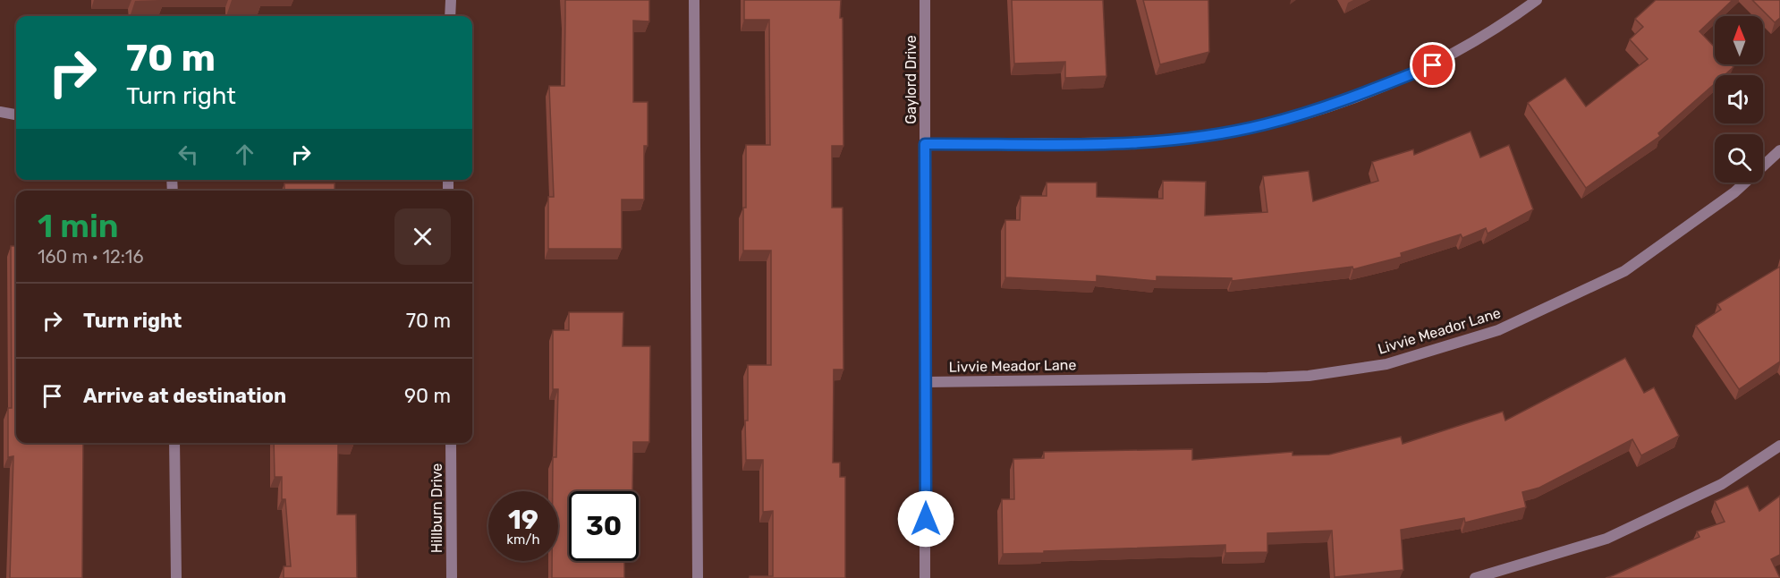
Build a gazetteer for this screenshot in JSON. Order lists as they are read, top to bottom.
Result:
{
  "streets": {
    "street": ["Gaylord Drive", "Livvie Meador Lane", "Hillburn Drive"]
  },
  "crossings": [
    ["Gaylord Drive", "Livvie Meador Lane"]
  ],
  "north": "top",
  "page": {
    "turn": ["70 m", "Turn right"],
    "heading": ["1 min", "160 m · 12:16"],
    "list": [
      {
        "name": "Turn right",
        "value": "70 m"
      },
      {
        "name": "Arrive at destination",
        "value": "90 m"
      }
    ],
    "speed": "19 km/h",
    "limit": "30"
  }
}
